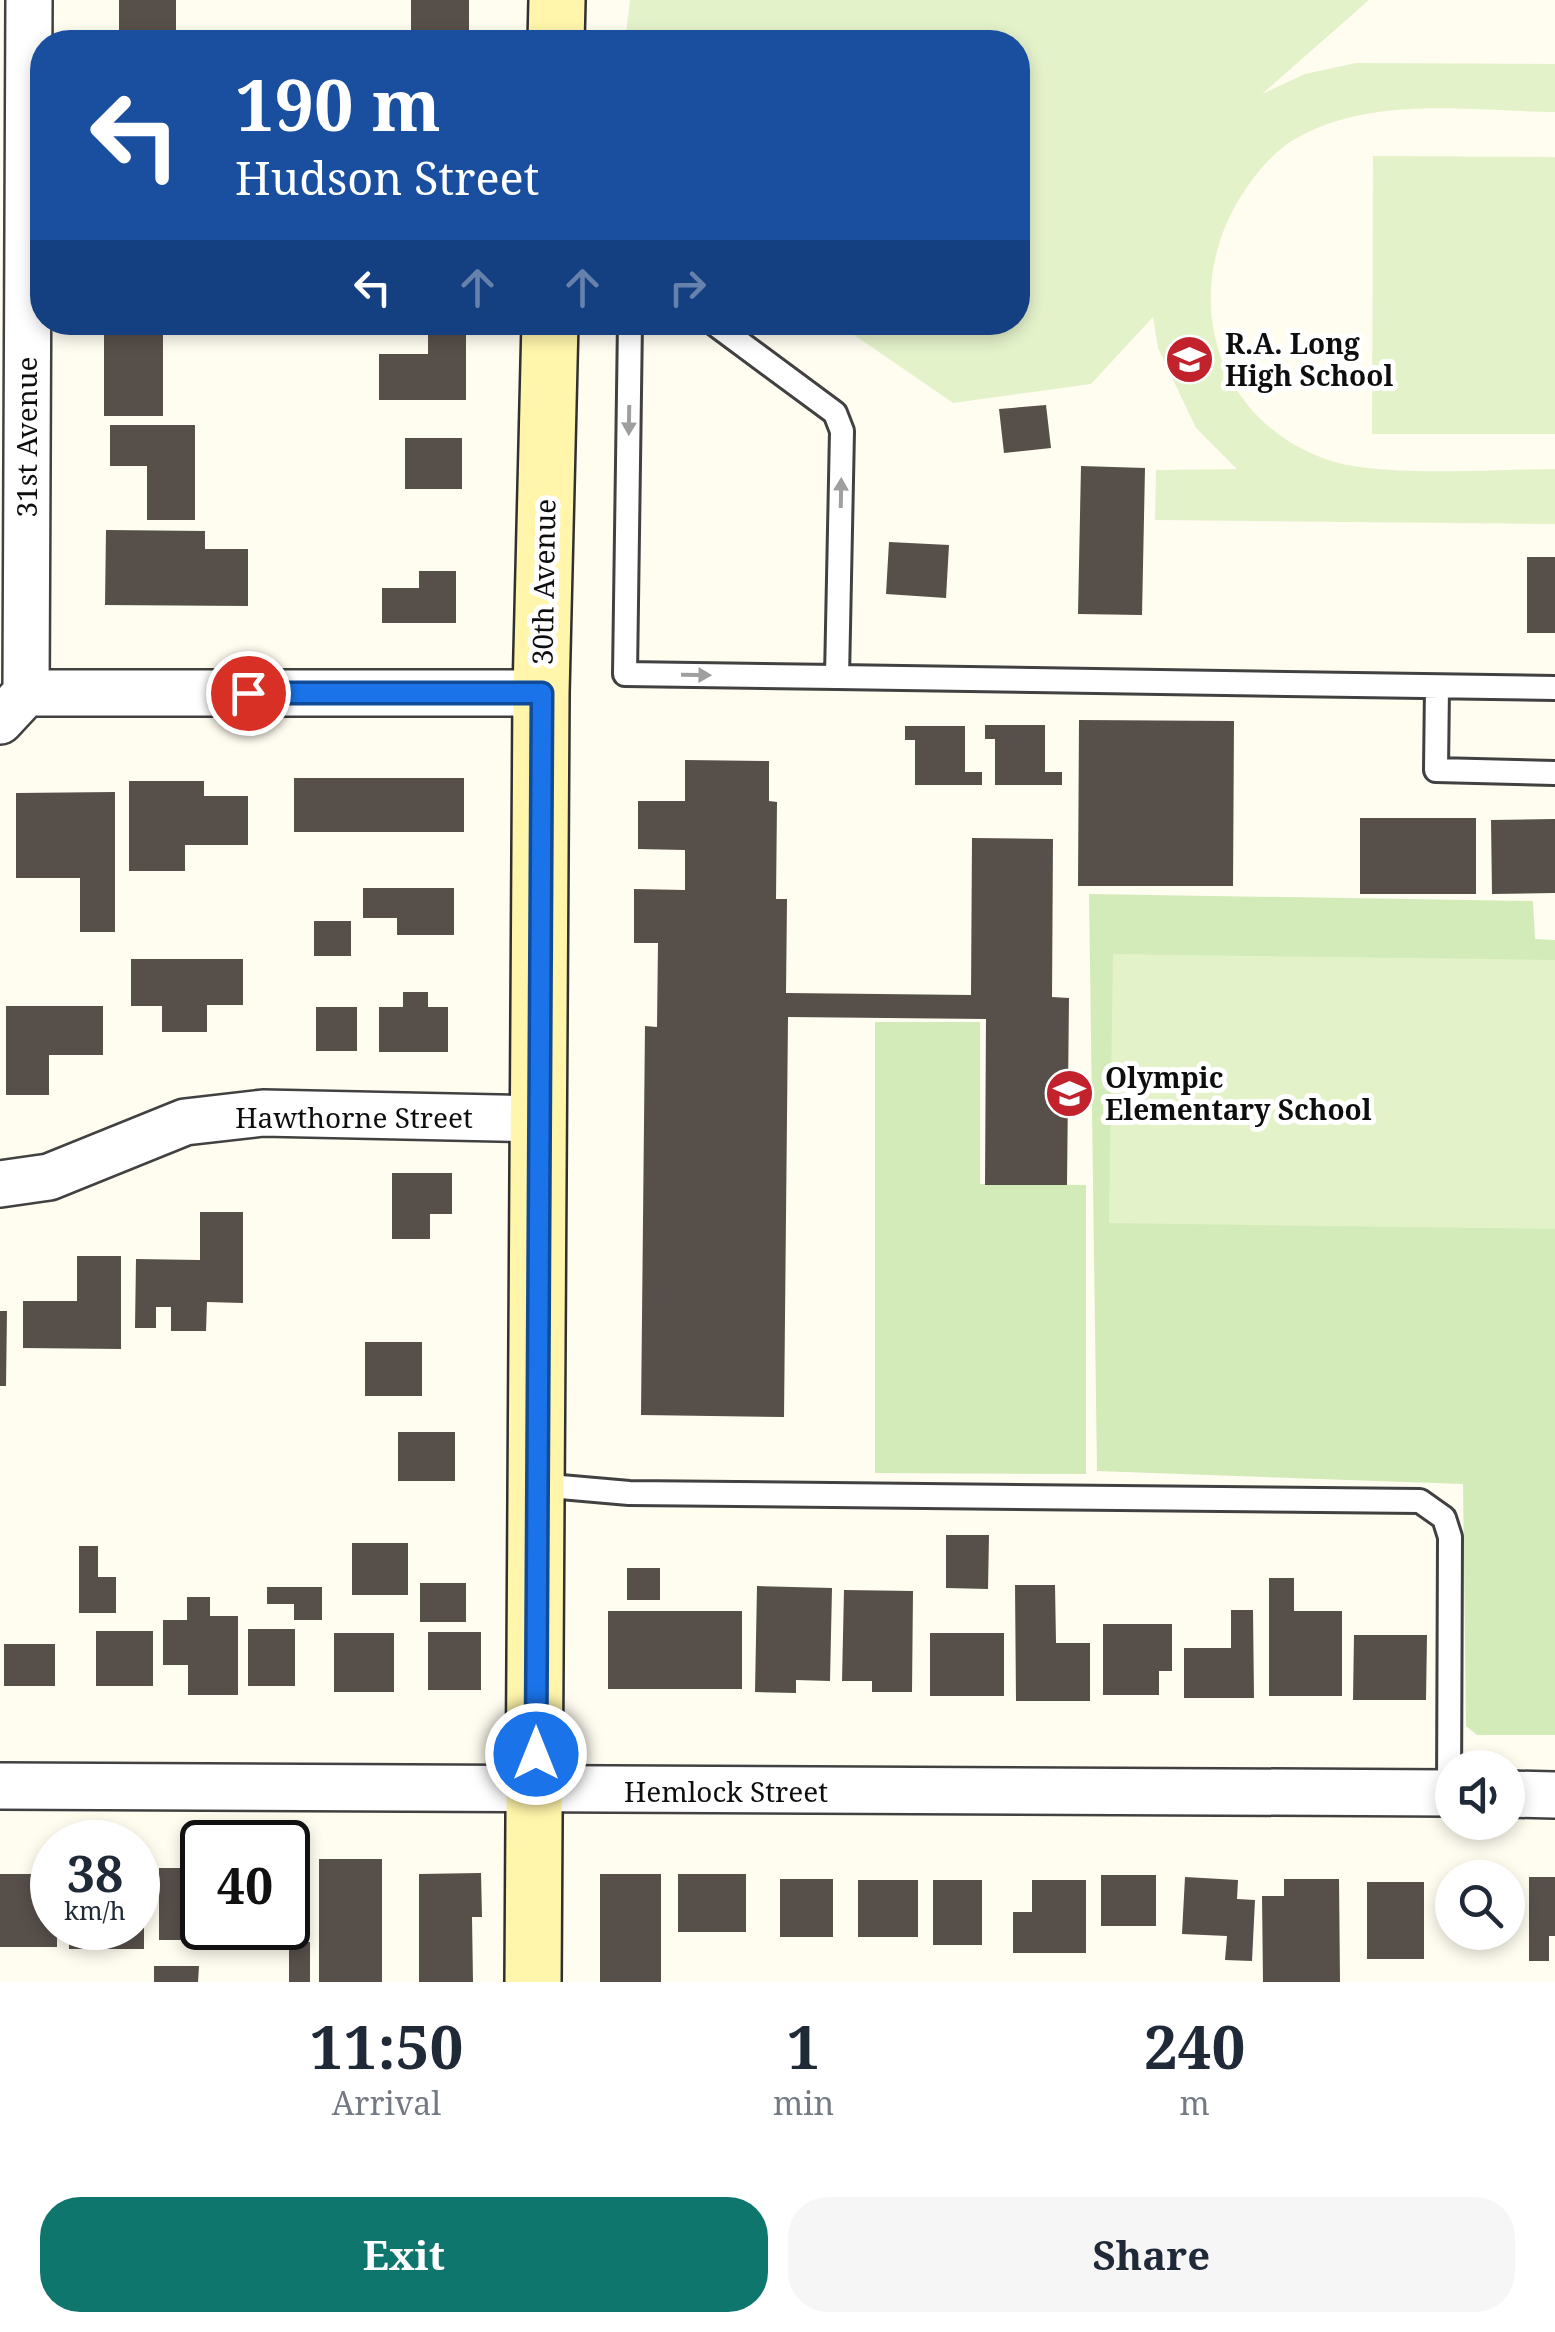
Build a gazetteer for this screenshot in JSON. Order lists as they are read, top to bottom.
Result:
{
  "streets": {
    "street": [
      "31st Avenue",
      "30th Avenue",
      "Hawthorne Street",
      "Hemlock Street"
    ]
  },
  "crossings": [
    ["30th Avenue", "Hawthorne Street"],
    ["30th Avenue", "Hemlock Street"]
  ],
  "places": {
    "school or university": ["R.A. Long High School", "Olympic Elementary School"]
  },
  "page": {
    "turn": ["190 m", "Hudson Street"],
    "speed": "38 km/h",
    "limit": "40",
    "eta": [
      "11:50",
      "Arrival",
      "1",
      "min",
      "240",
      "m"
    ],
    "buttons": ["Exit", "Share"]
  }
}
